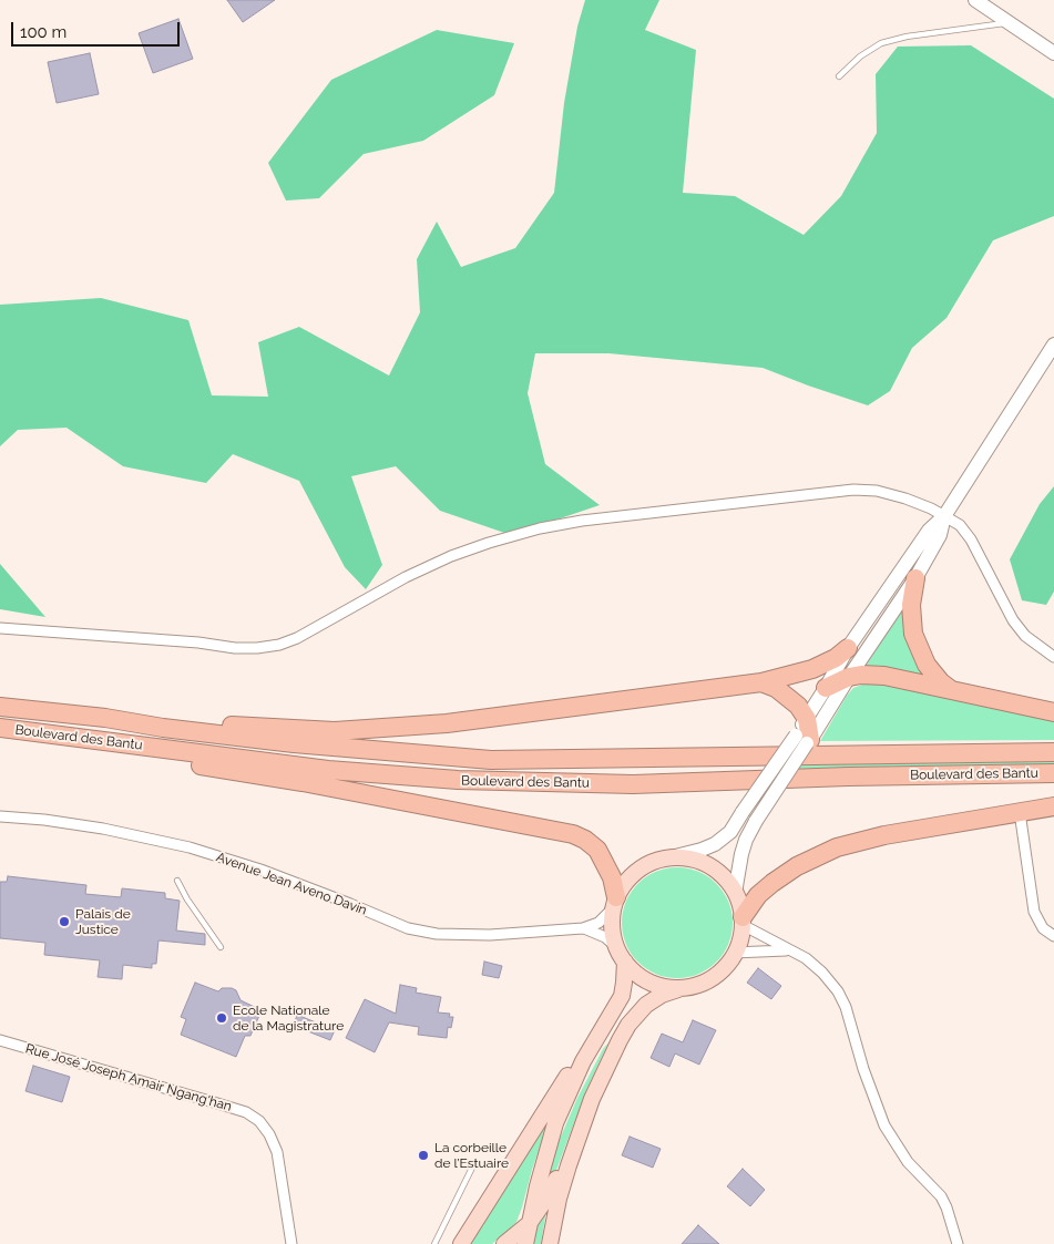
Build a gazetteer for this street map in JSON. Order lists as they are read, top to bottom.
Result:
{
  "streets": {
    "highway": ["Boulevard des Bantu"],
    "street": ["Avenue Jean Aveno Davin", "Rue José Joseph Amair Ngang'han"]
  },
  "places": ["Palais de Justice", "Ecole Nationale de la Magistrature", "La corbeille de l’Estuaire"],
  "scale_bar": "100 m"
}
